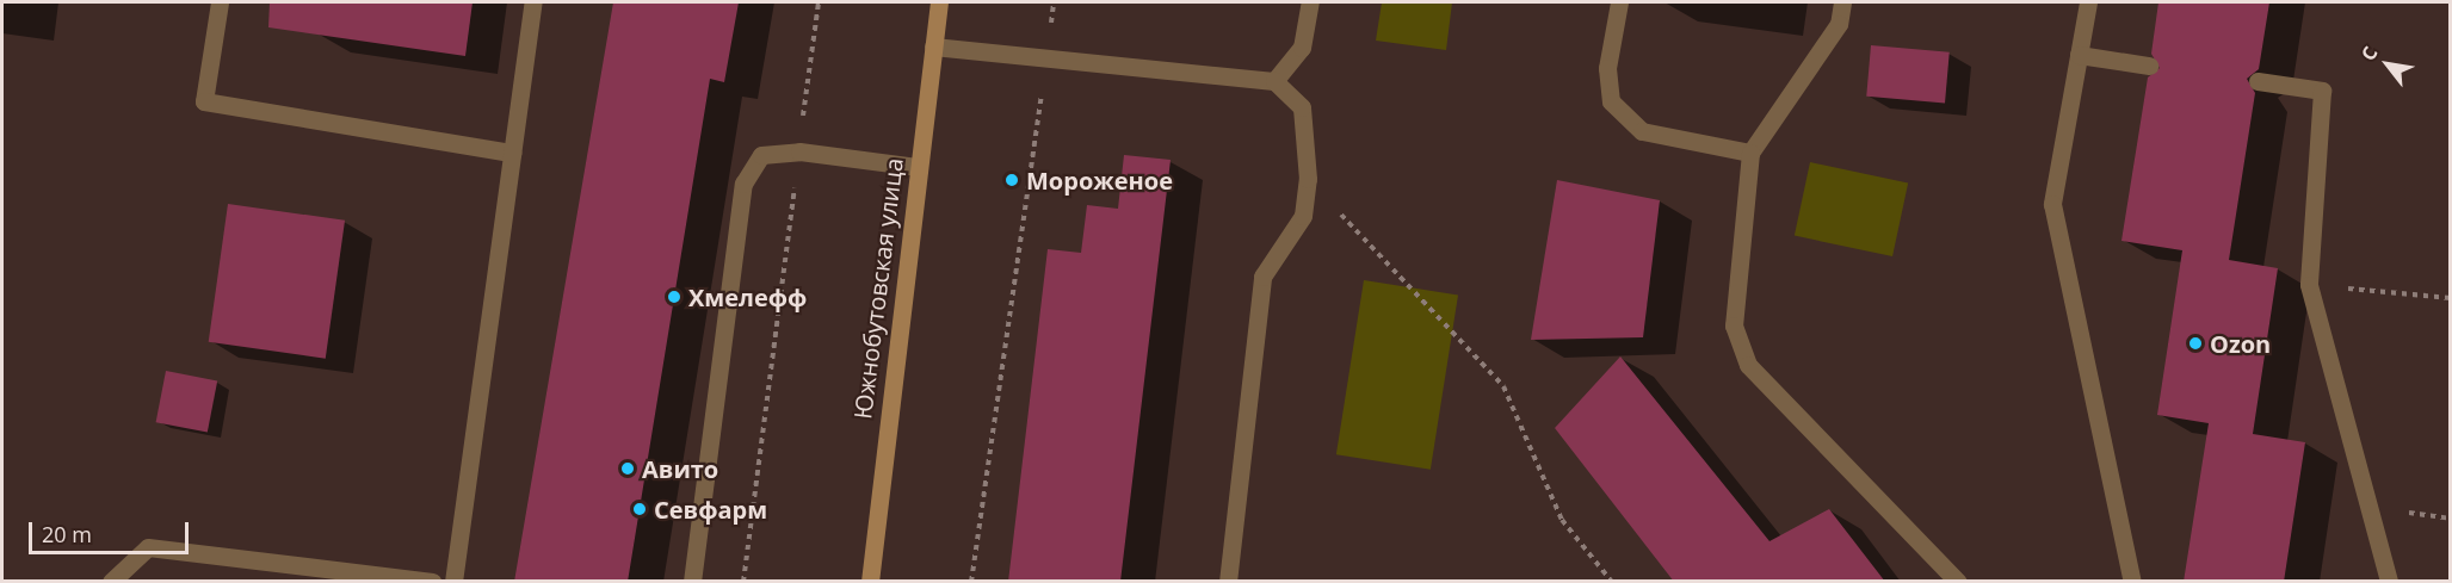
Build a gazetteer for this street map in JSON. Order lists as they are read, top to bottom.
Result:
{
  "streets": {
    "street": ["Южнобутовская улица"]
  },
  "places": [
    "Мороженое",
    "Хмелефф",
    "Ozon",
    "Авито",
    "Севфарм"
  ],
  "scale_bar": "20 m",
  "north": "top left"
}
